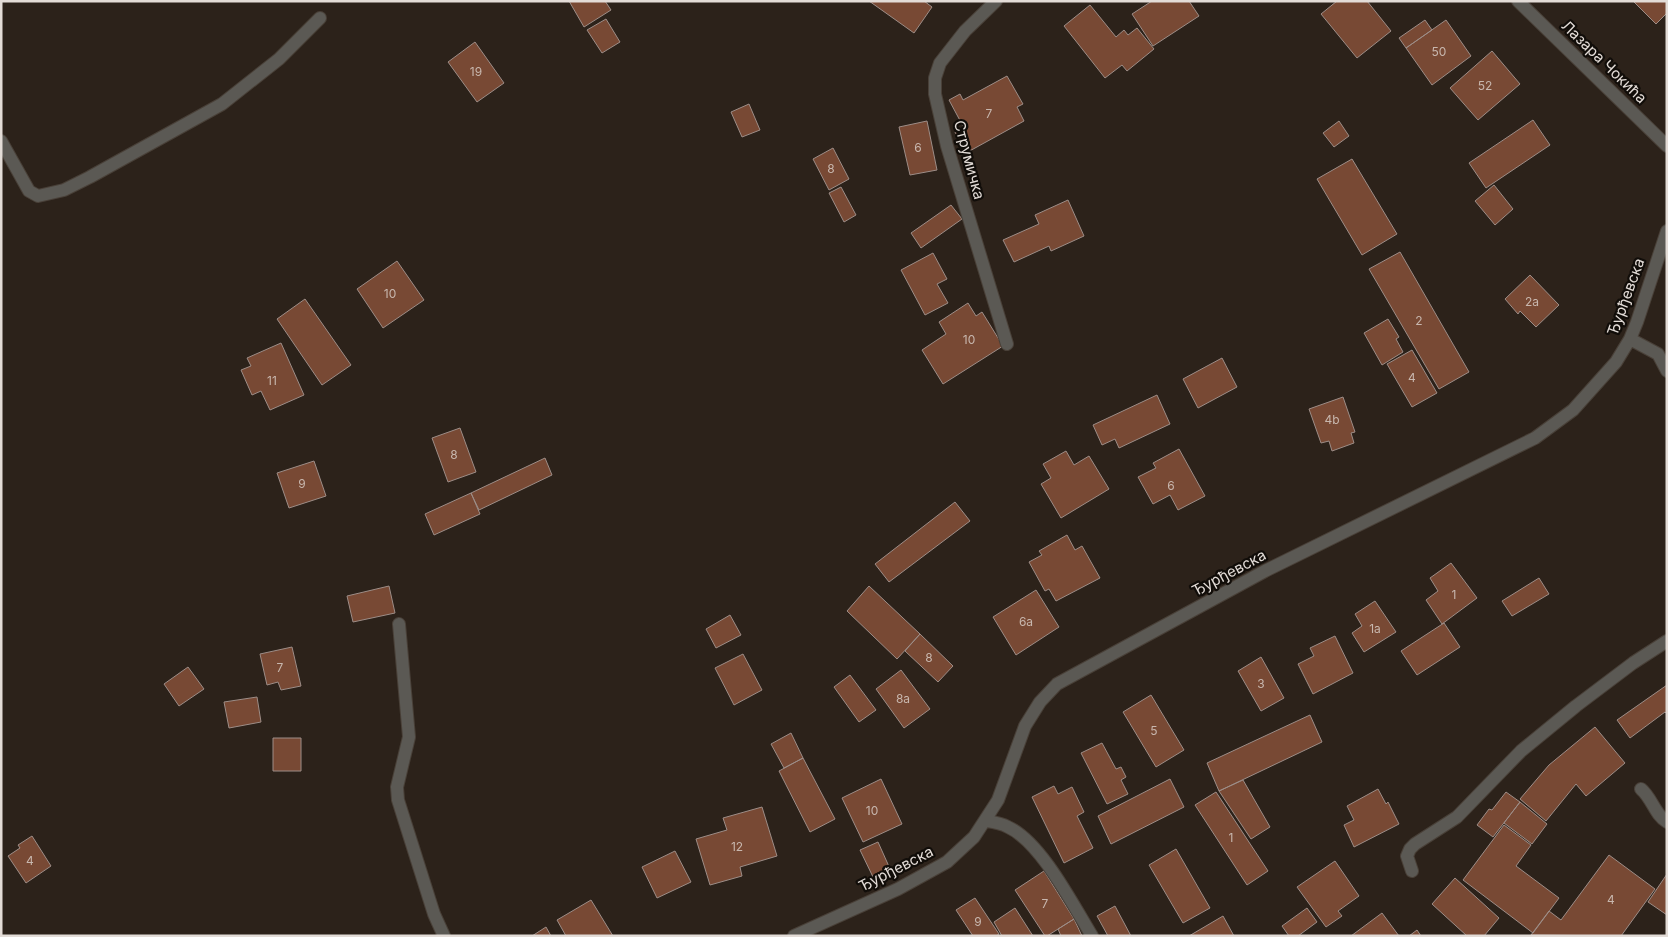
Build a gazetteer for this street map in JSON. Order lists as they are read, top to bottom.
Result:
{
  "streets": {
    "street": ["Лазара Чокића", "Струмичка", "Ђурђевска"]
  },
  "house_numbers": [
    "50",
    "19",
    "52",
    "7",
    "6",
    "8",
    "10",
    "2a",
    "2",
    "10",
    "4",
    "11",
    "4b",
    "8",
    "9",
    "6",
    "1",
    "6a",
    "1a",
    "8",
    "7",
    "3",
    "8a",
    "5",
    "10",
    "1",
    "12",
    "4",
    "4",
    "7",
    "9"
  ]
}
